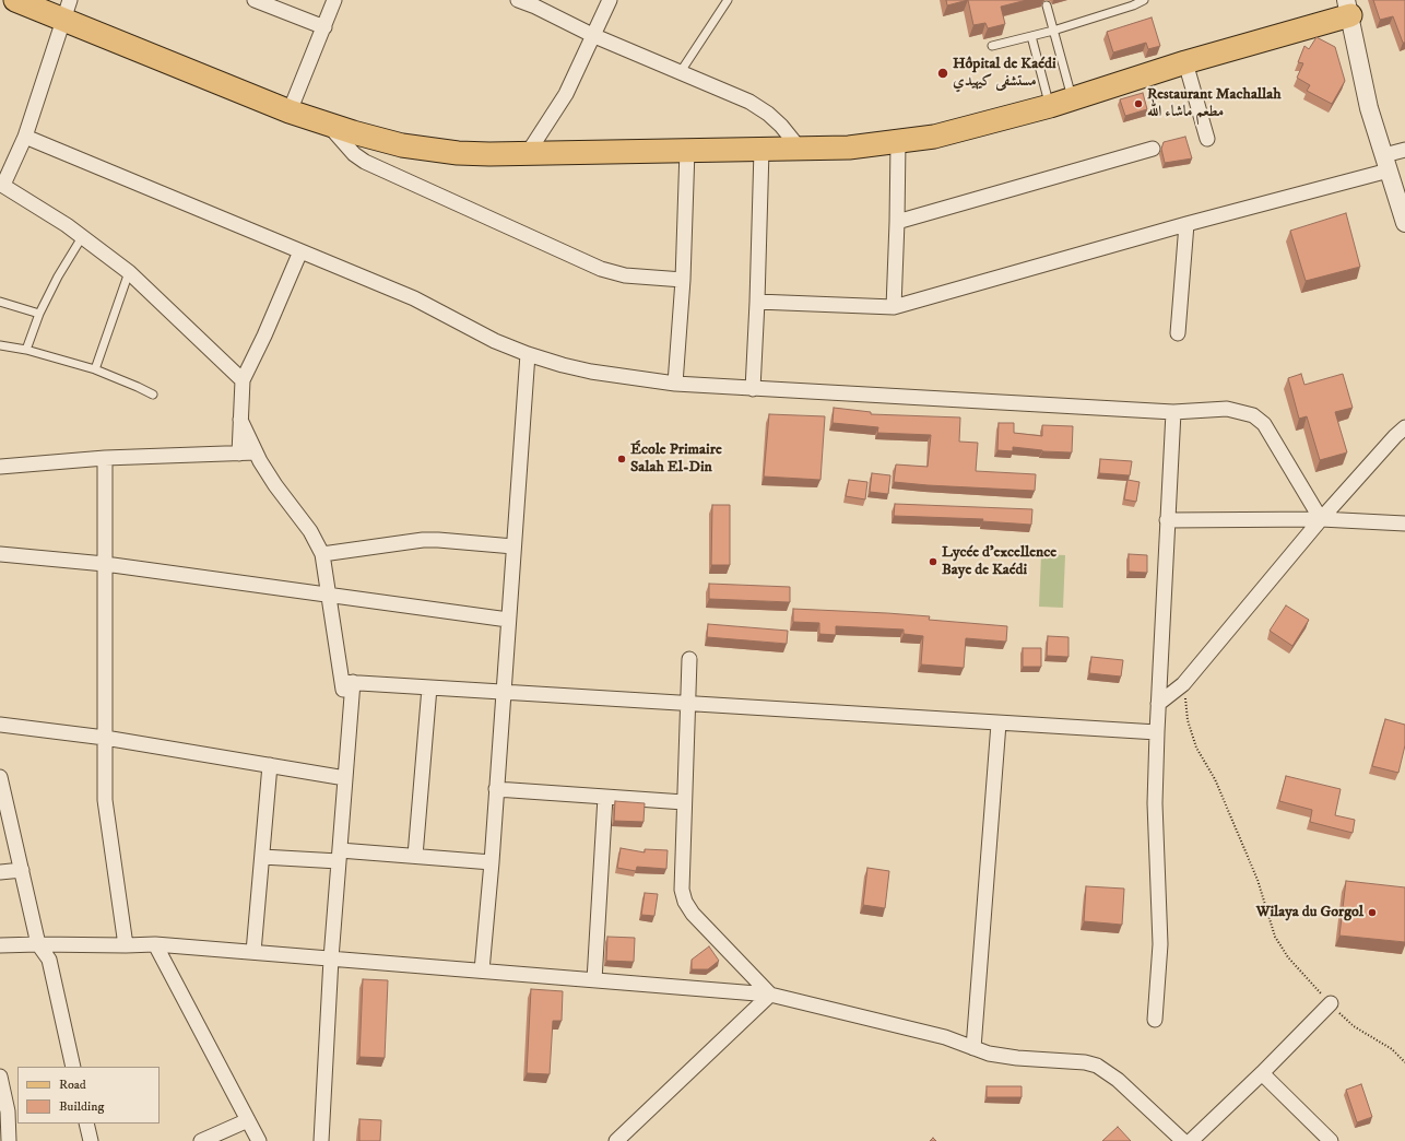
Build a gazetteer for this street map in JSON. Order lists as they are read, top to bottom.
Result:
{
  "places": [
    "Hôpital de Kaédi مستشفى كيهيدي",
    "Restaurant Machallah مطعم ماشاء الله",
    "École Primaire Salah El-Din",
    "Lycée d'excellence Baye de Kaédi",
    "Wilaya du Gorgol"
  ],
  "legend": ["Road", "Building"]
}
